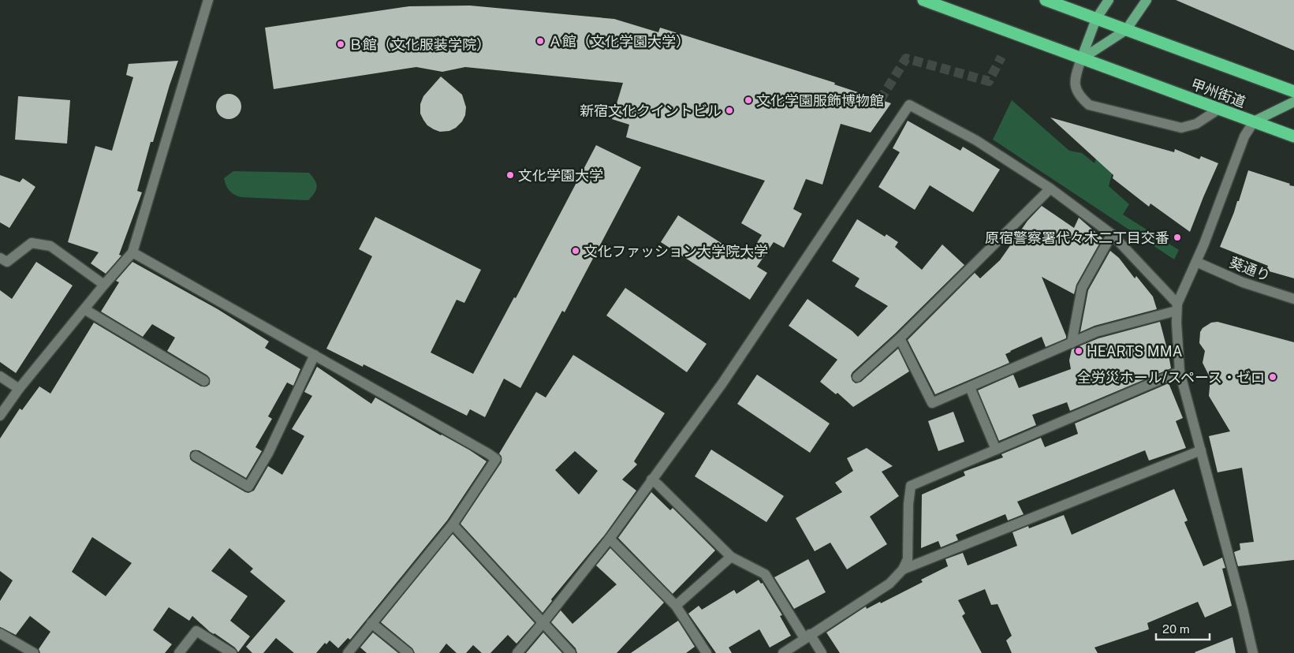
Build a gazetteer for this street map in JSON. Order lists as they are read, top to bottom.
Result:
{
  "streets": {
    "highway": ["甲州街道"],
    "street": ["葵通り"]
  },
  "places": [
    "Ａ館（文化学園大学）",
    "Ｂ館（文化服装学院）",
    "文化学園服飾博物館",
    "新宿文化クイントビル",
    "文化学園大学",
    "原宿警察署代々木二丁目交番",
    "文化ファッション大学院大学",
    "HEARTS MMA",
    "全労災ホール/スペース・ゼロ"
  ],
  "scale_bar": "20 m"
}
